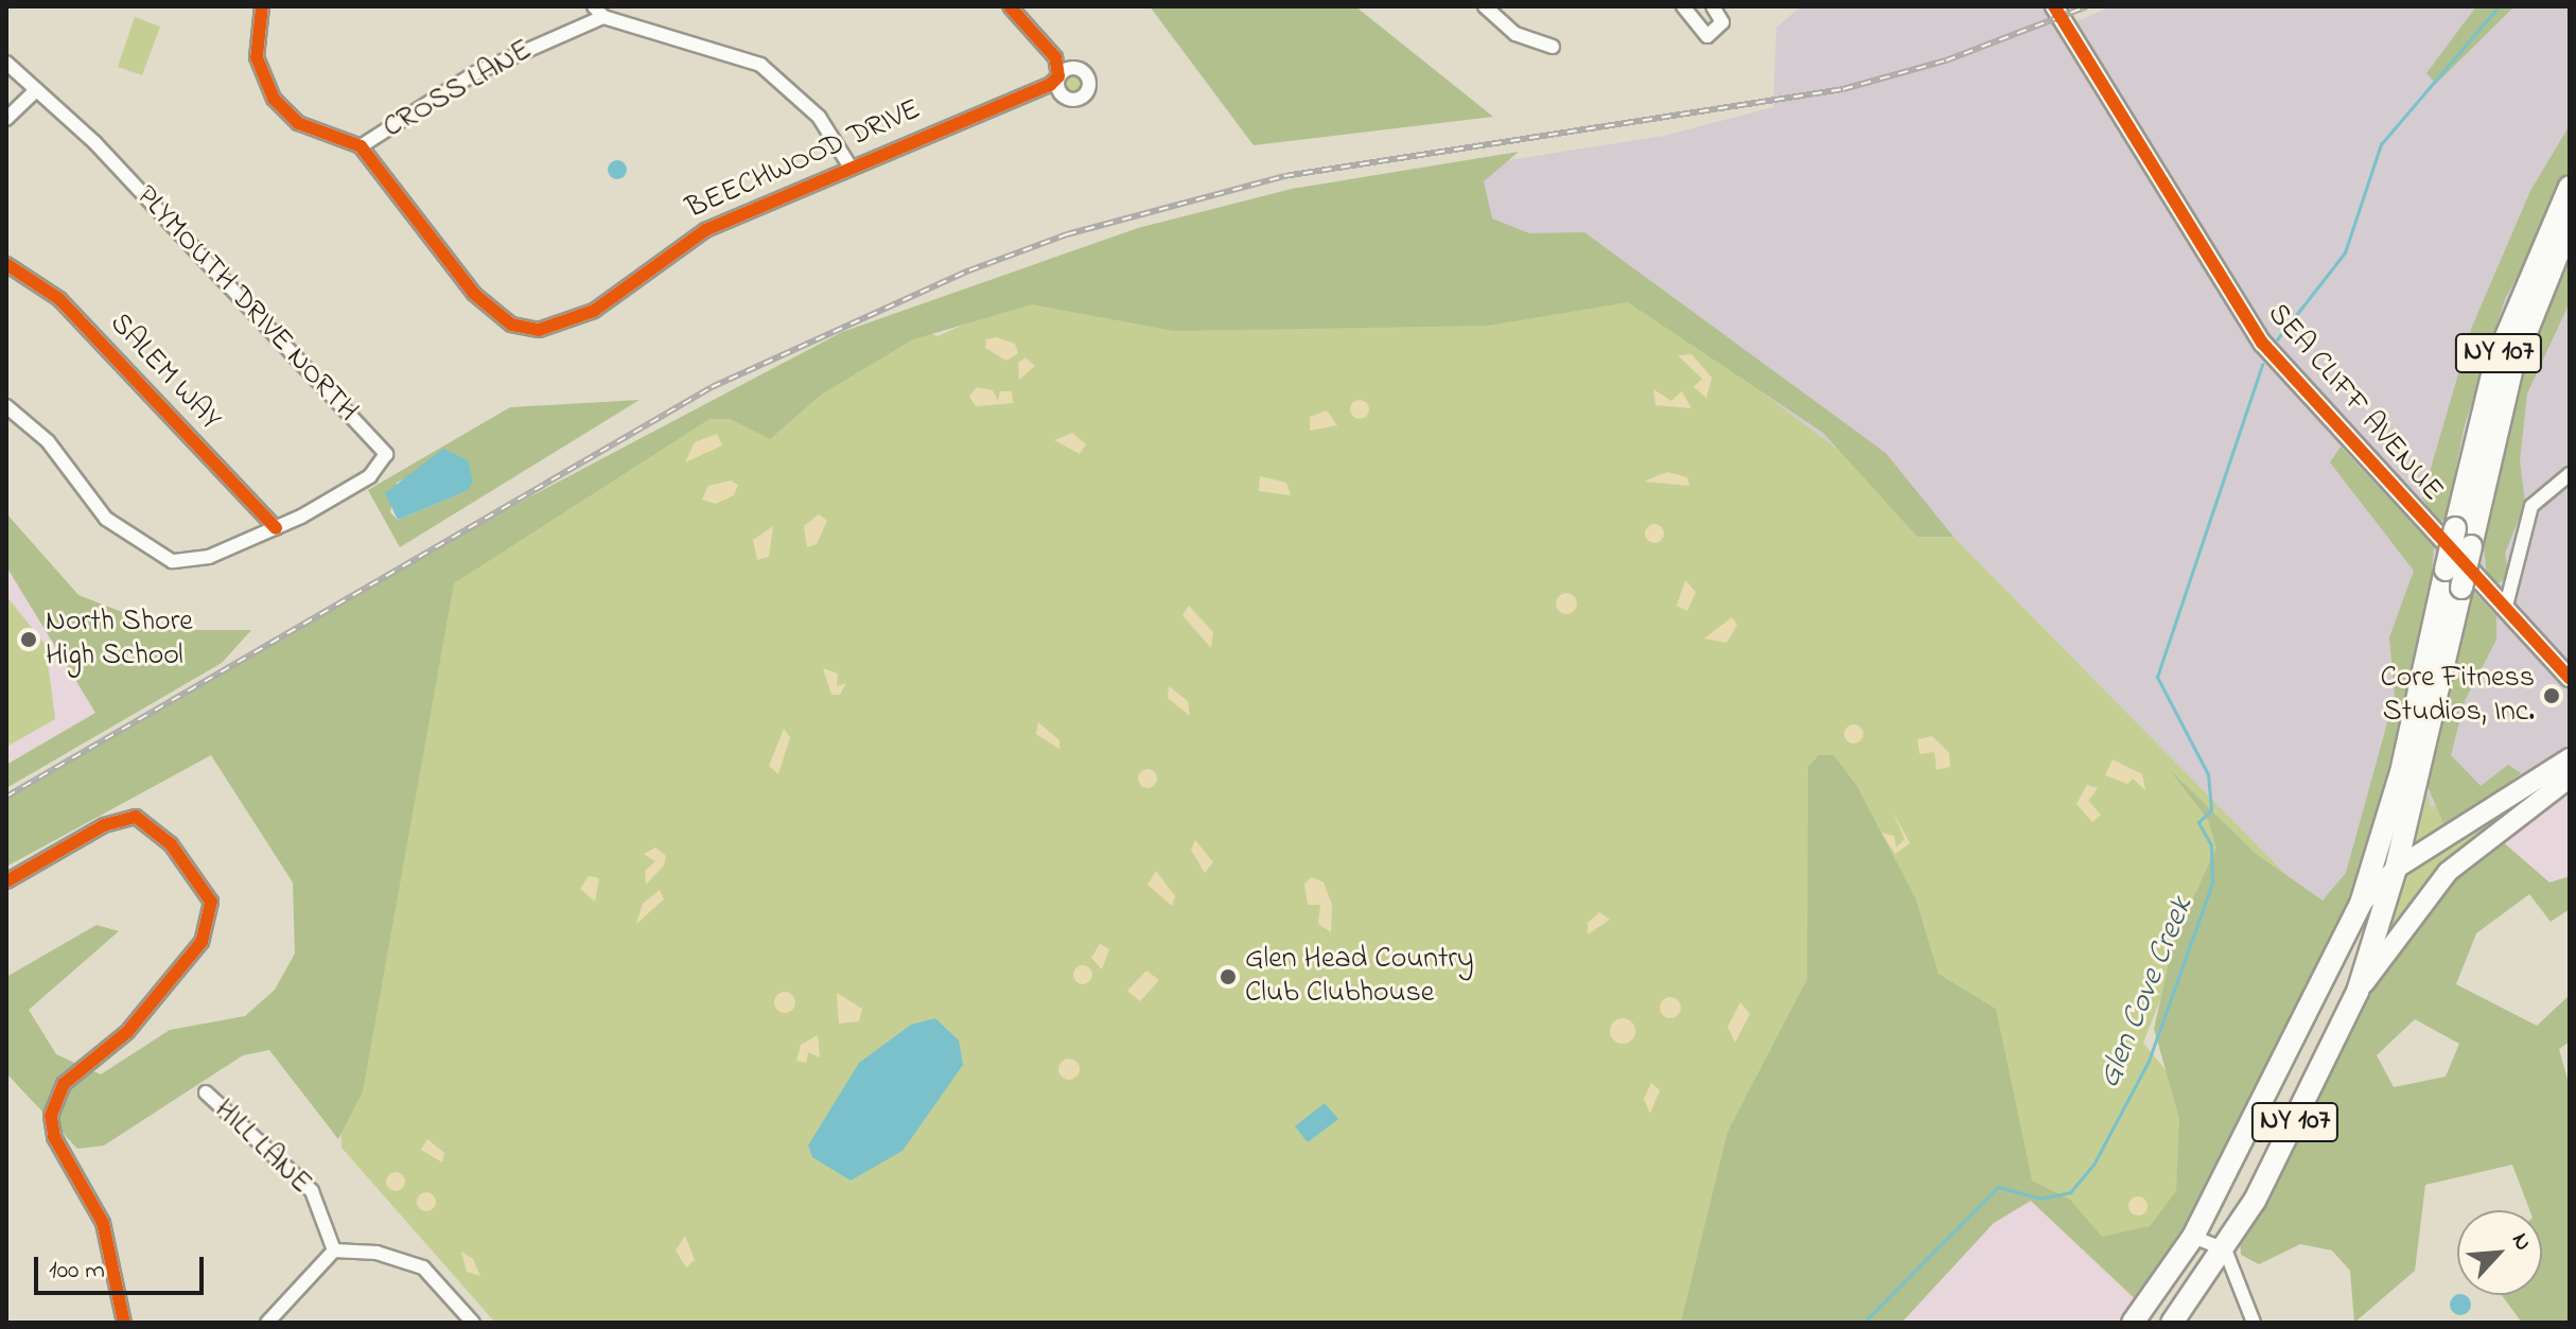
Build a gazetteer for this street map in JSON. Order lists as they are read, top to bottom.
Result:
{
  "streets": {
    "main road": ["NY 107"],
    "street": [
      "CROSS LANE",
      "BEECHWOOD DRIVE",
      "PLYMOUTH DRIVE NORTH",
      "SALEM WAY",
      "SEA CLIFF AVENUE",
      "HILL LANE"
    ]
  },
  "crossings": [
    ["CROSS LANE", "BEECHWOOD DRIVE"],
    ["PLYMOUTH DRIVE NORTH", "SALEM WAY"]
  ],
  "water": ["Glen Cove Creek"],
  "places": ["North Shore High School", "Core Fitness Studios, Inc.", "Glen Head Country Club Clubhouse"],
  "scale_bar": "100 m",
  "north": "top right"
}
